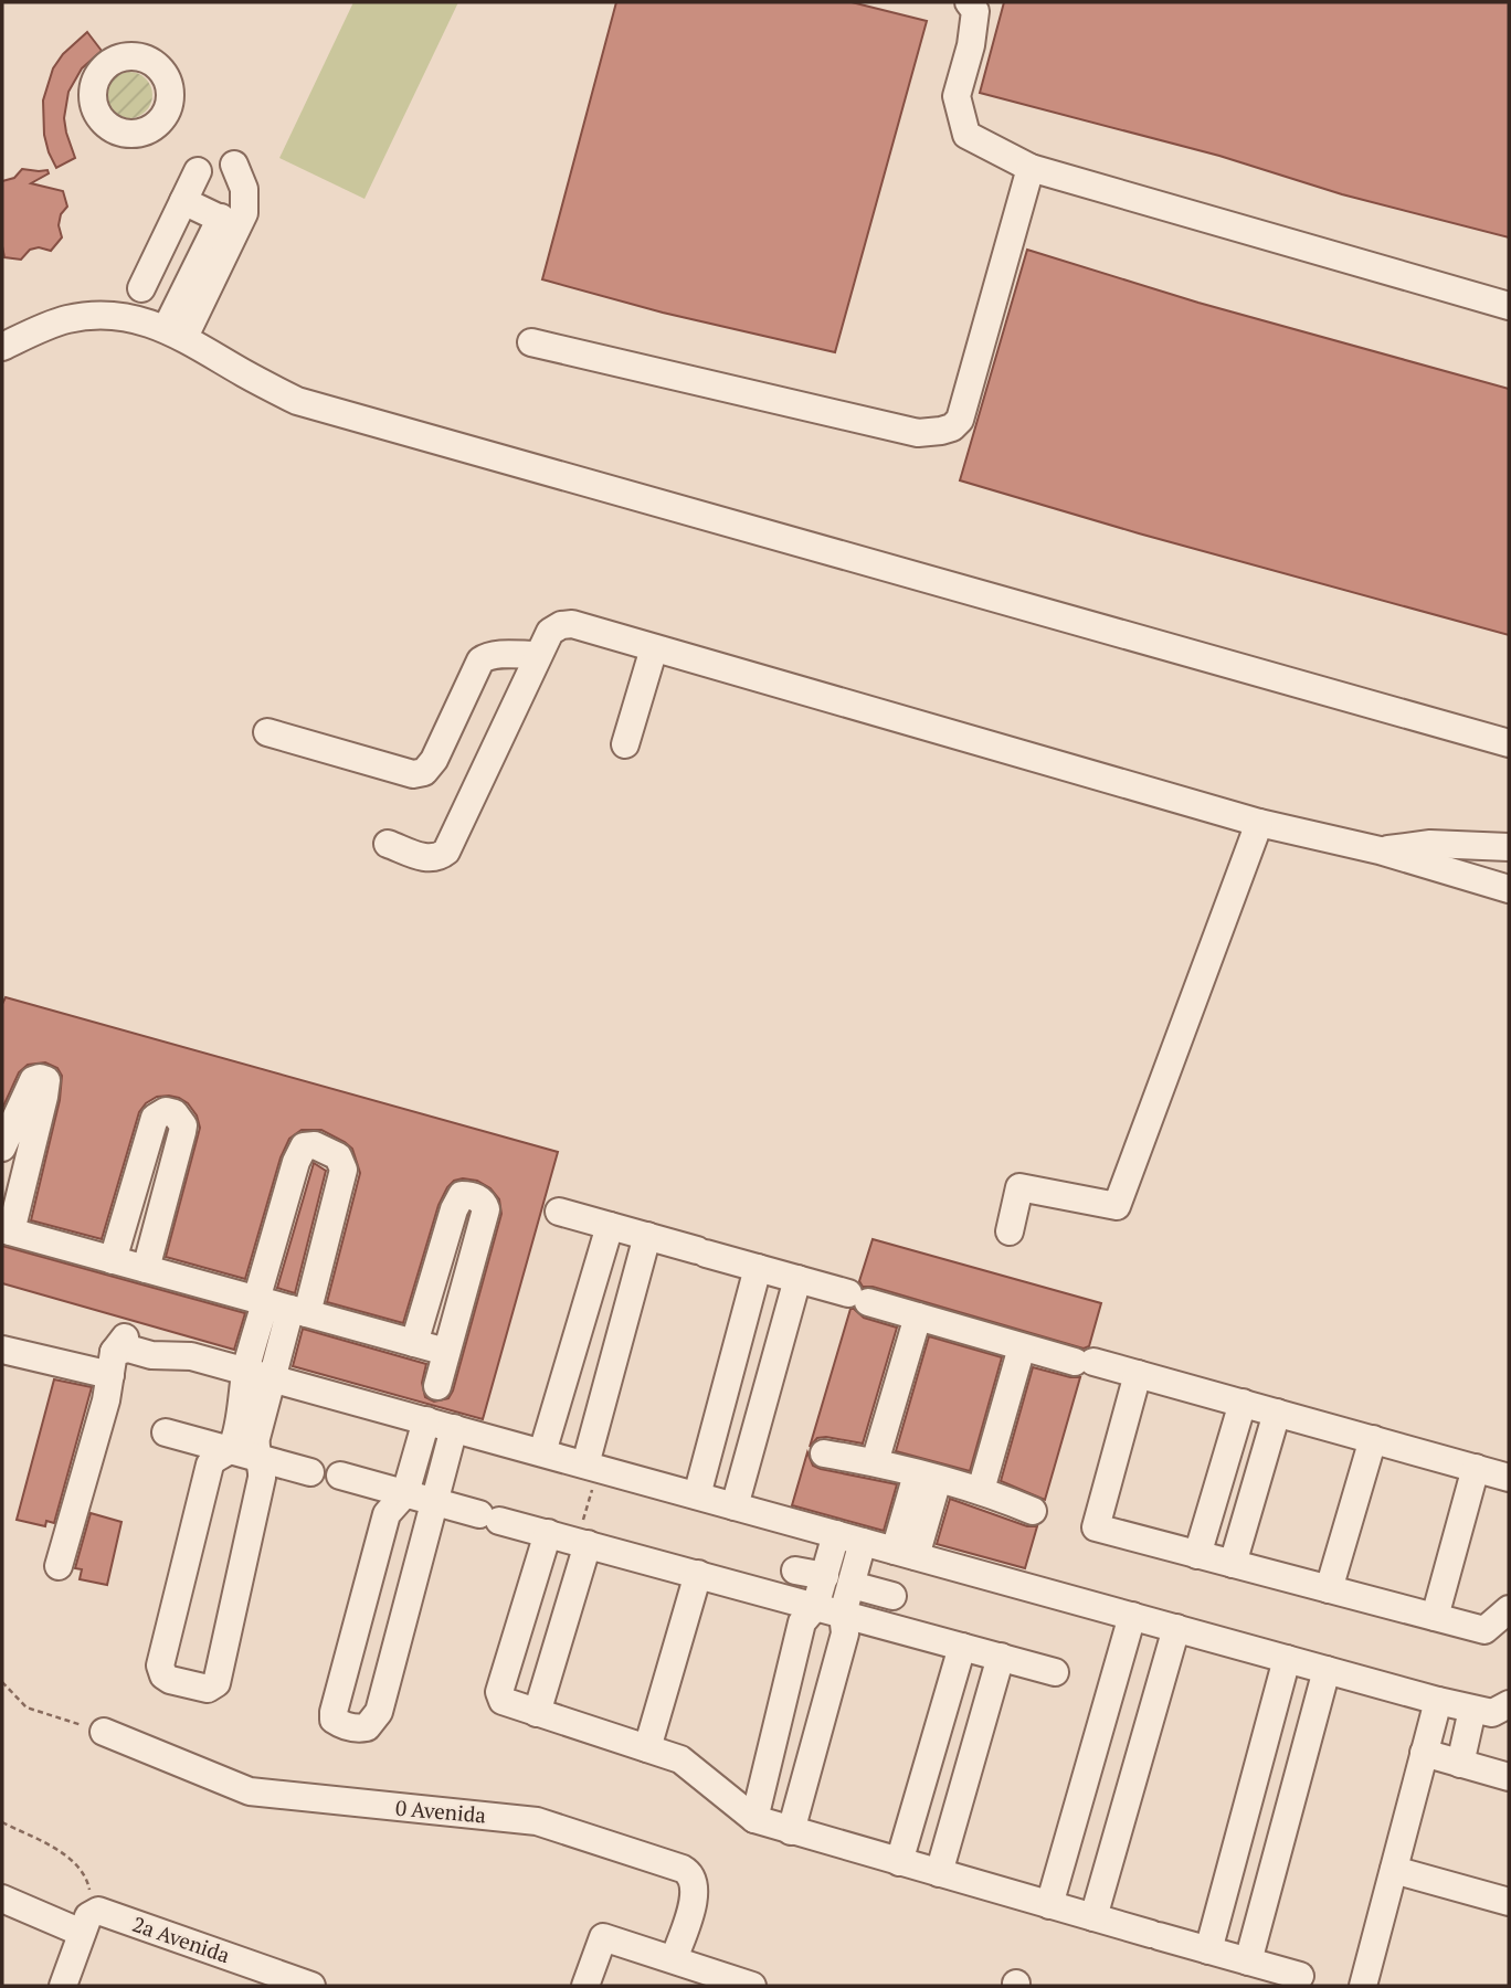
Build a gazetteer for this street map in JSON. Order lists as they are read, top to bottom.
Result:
{
  "streets": {
    "street": ["0 Avenida", "2a Avenida"]
  }
}
